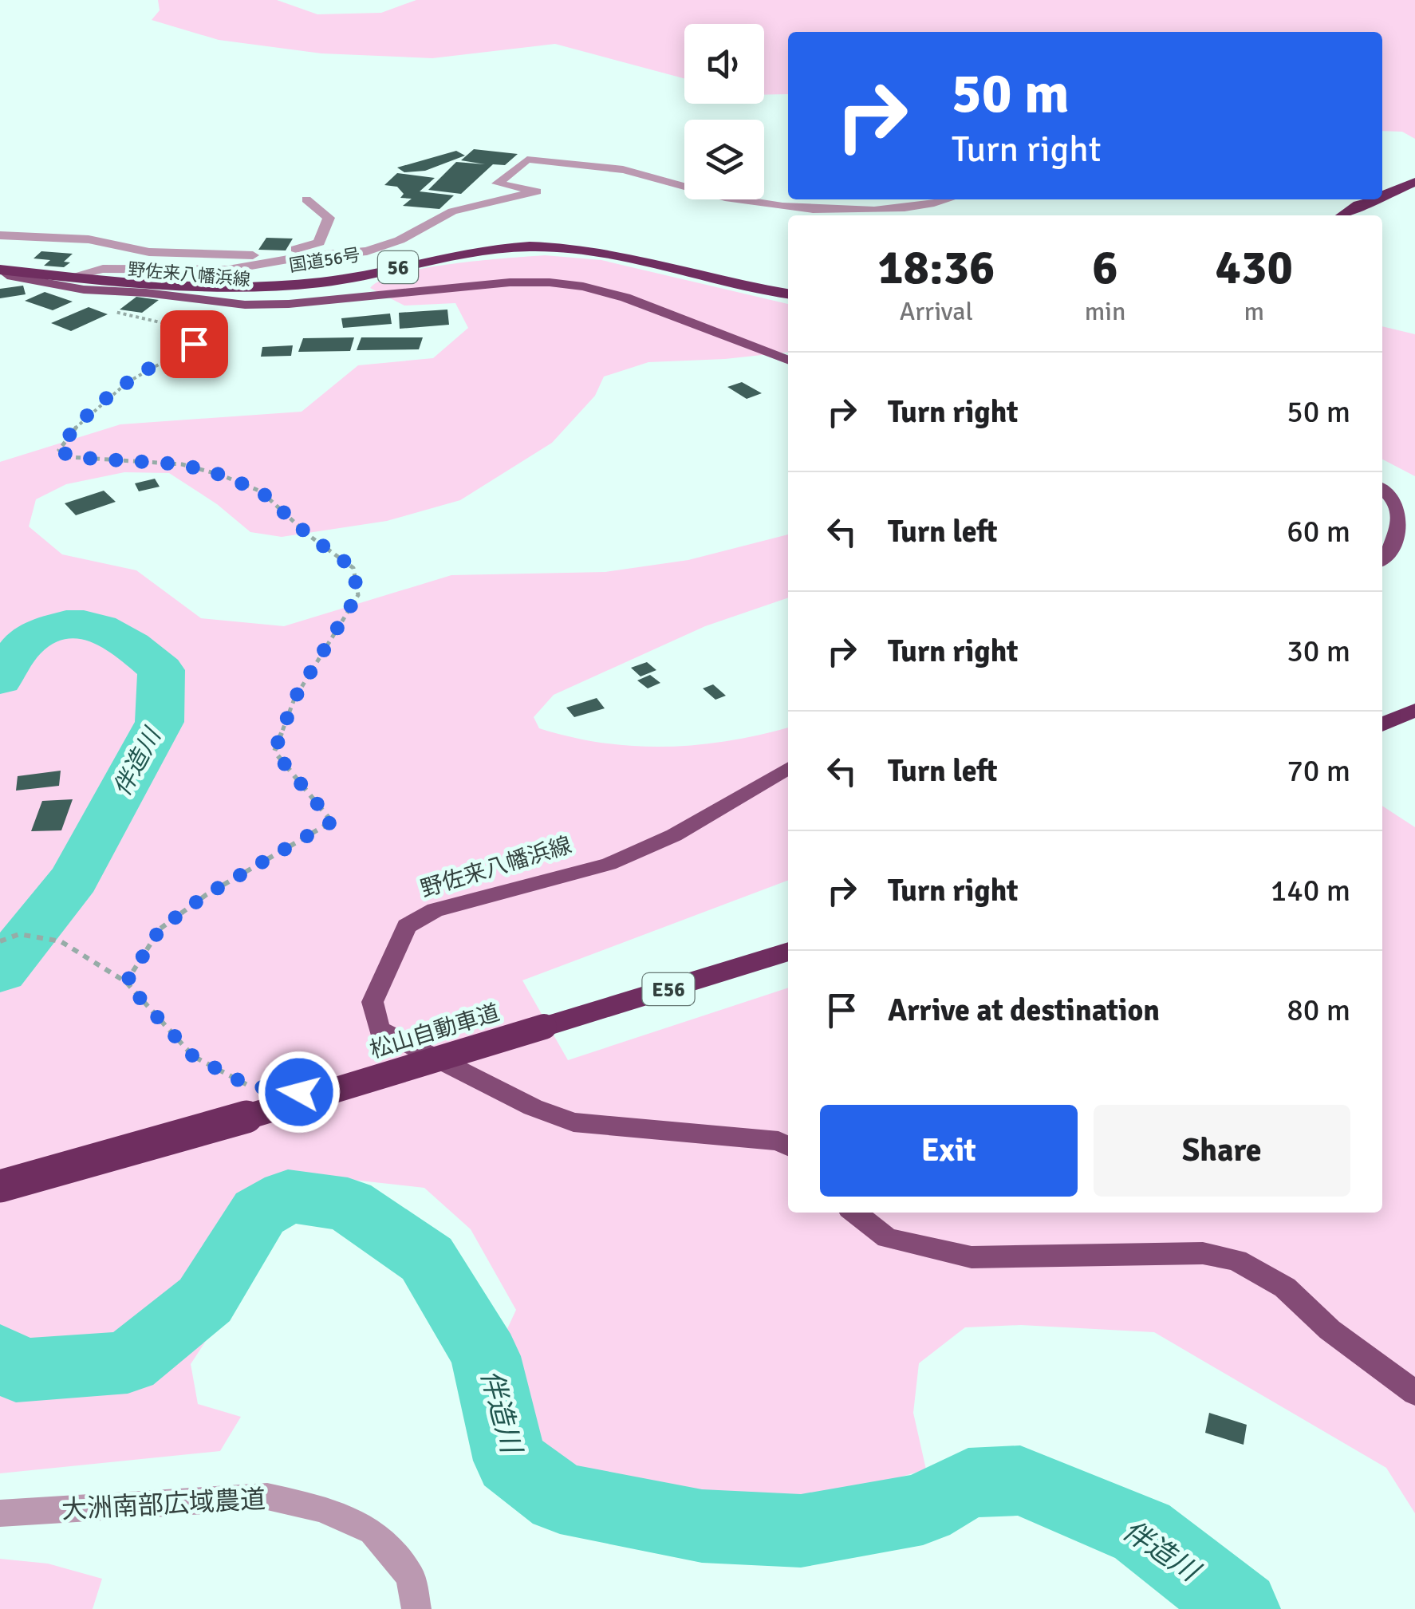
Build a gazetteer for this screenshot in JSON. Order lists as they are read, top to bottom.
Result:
{
  "streets": {
    "highway": [
      "国道56号",
      "56",
      "E56",
      "松山自動車道"
    ],
    "main road": ["野佐来八幡浜線"],
    "street": ["大洲南部広域農道"]
  },
  "crossings": [
    ["国道56号", "野佐来八幡浜線"]
  ],
  "water": ["伴造川"],
  "page": {
    "turn": ["50 m", "Turn right"],
    "eta": [
      "18:36",
      "Arrival",
      "6",
      "min",
      "430",
      "m"
    ],
    "list": [
      {
        "name": "Turn right",
        "value": "50 m"
      },
      {
        "name": "Turn left",
        "value": "60 m"
      },
      {
        "name": "Turn right",
        "value": "30 m"
      },
      {
        "name": "Turn left",
        "value": "70 m"
      },
      {
        "name": "Turn right",
        "value": "140 m"
      },
      {
        "name": "Arrive at destination",
        "value": "80 m"
      }
    ],
    "buttons": ["Exit", "Share"]
  }
}
